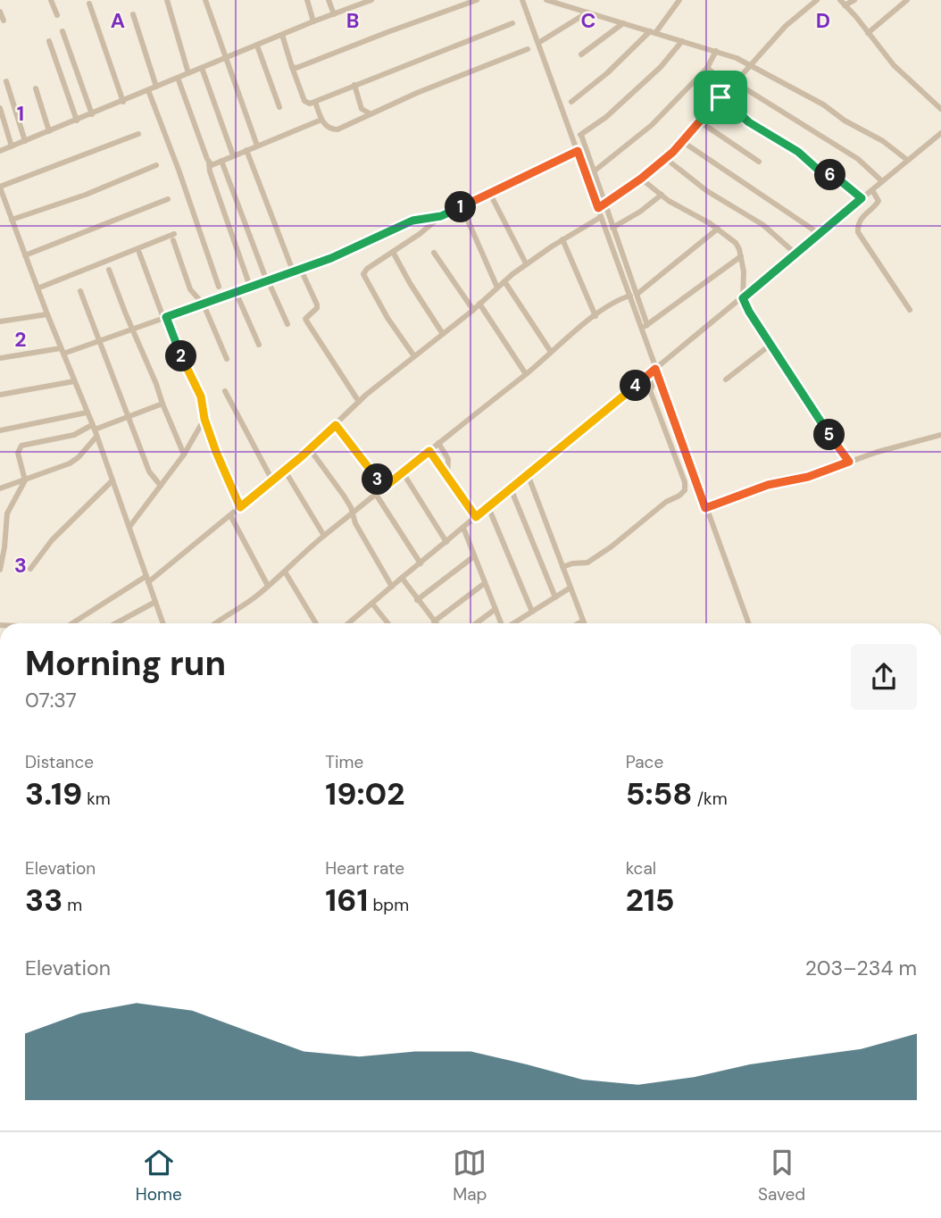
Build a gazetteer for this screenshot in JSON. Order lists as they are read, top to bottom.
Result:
{
  "page": {
    "pins": [
      "6",
      "1",
      "2",
      "4",
      "5",
      "3"
    ],
    "heading": ["Morning run", "07:37"],
    "stats": [
      ["Distance", "3.19 km"],
      ["Time", "19:02"],
      ["Pace", "5:58 /km"],
      ["Elevation", "33 m"],
      ["Heart rate", "161 bpm"],
      ["kcal", "215"]
    ],
    "chart": ["Elevation", "203–234 m"],
    "tabs": ["Home", "Map", "Saved"]
  },
  "grid": {
    "columns": [
      "A",
      "B",
      "C",
      "D"
    ],
    "rows": ["1", "2", "3"]
  }
}
